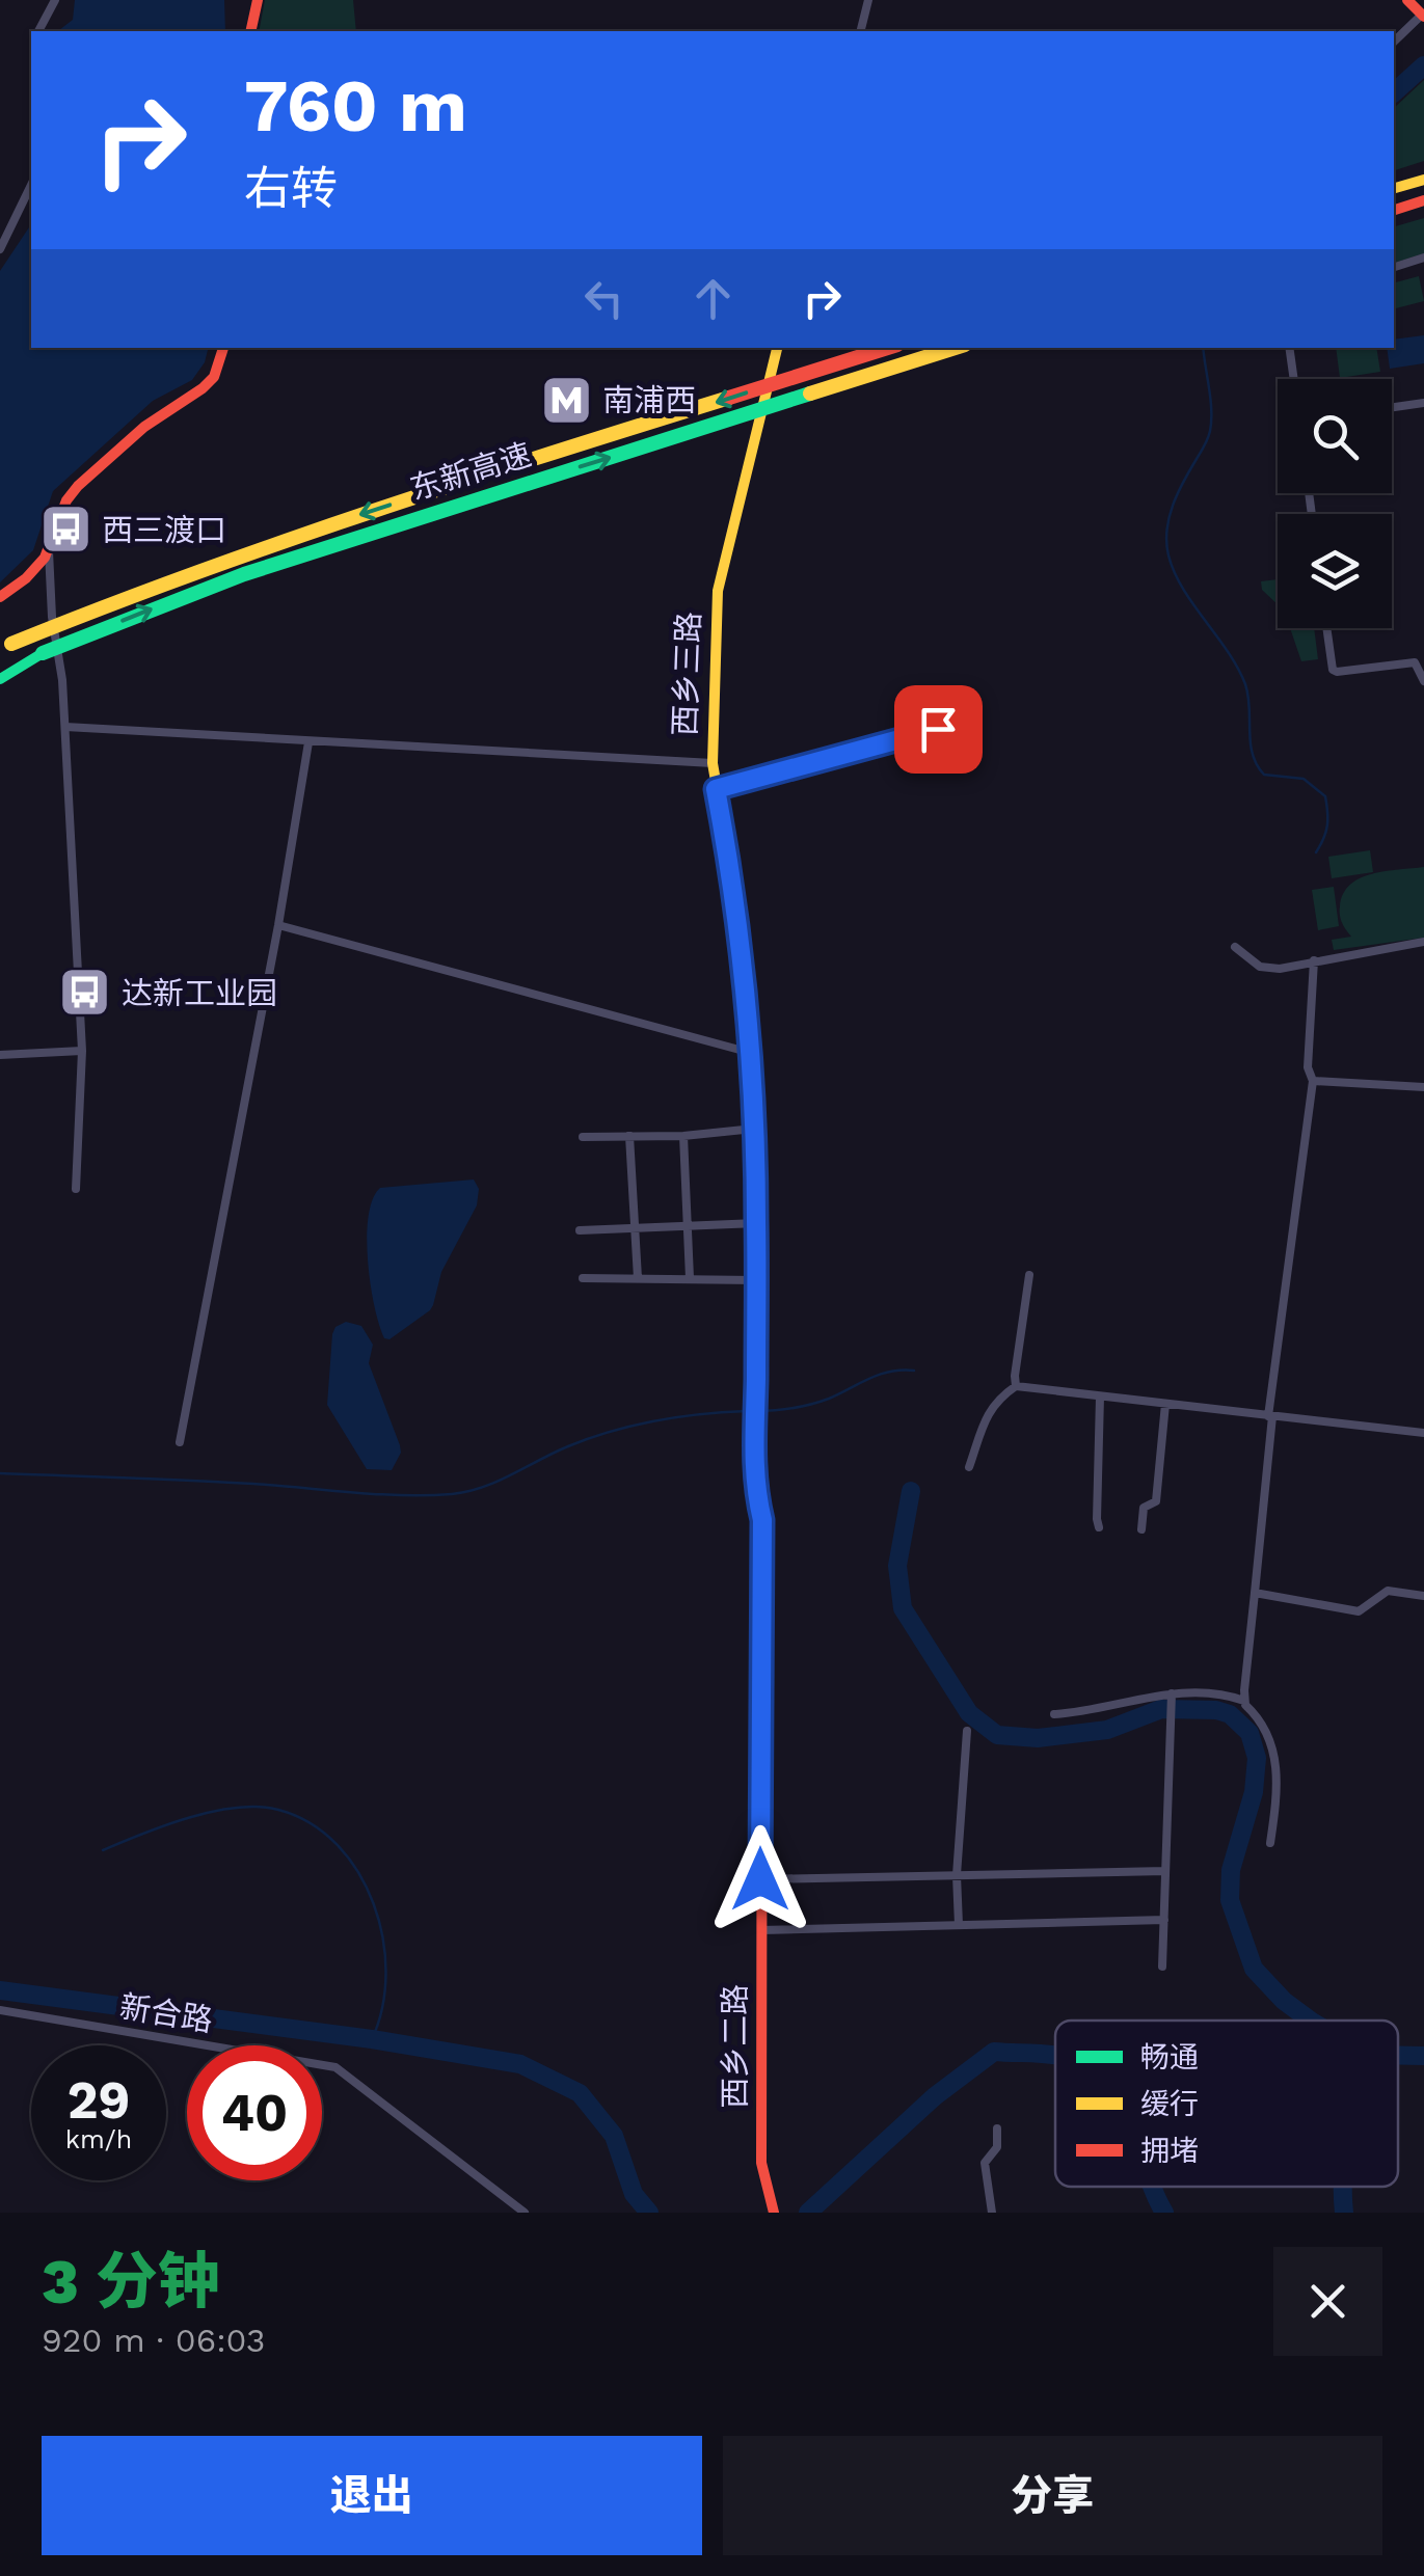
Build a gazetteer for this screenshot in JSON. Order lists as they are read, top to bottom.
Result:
{
  "streets": {
    "main road": ["东新高速", "西乡三路", "西乡二路"],
    "street": ["新合路"]
  },
  "crossings": [
    ["西乡三路", "西乡二路"]
  ],
  "places": {
    "metro station": ["南浦西"],
    "bus stop": ["西三渡口", "达新工业园"]
  },
  "legend": ["畅通", "缓行", "拥堵"],
  "page": {
    "turn": ["760 m", "右转"],
    "speed": "29 km/h",
    "limit": "40",
    "heading": ["3 分钟", "920 m · 06:03"],
    "buttons": ["退出", "分享"]
  }
}
